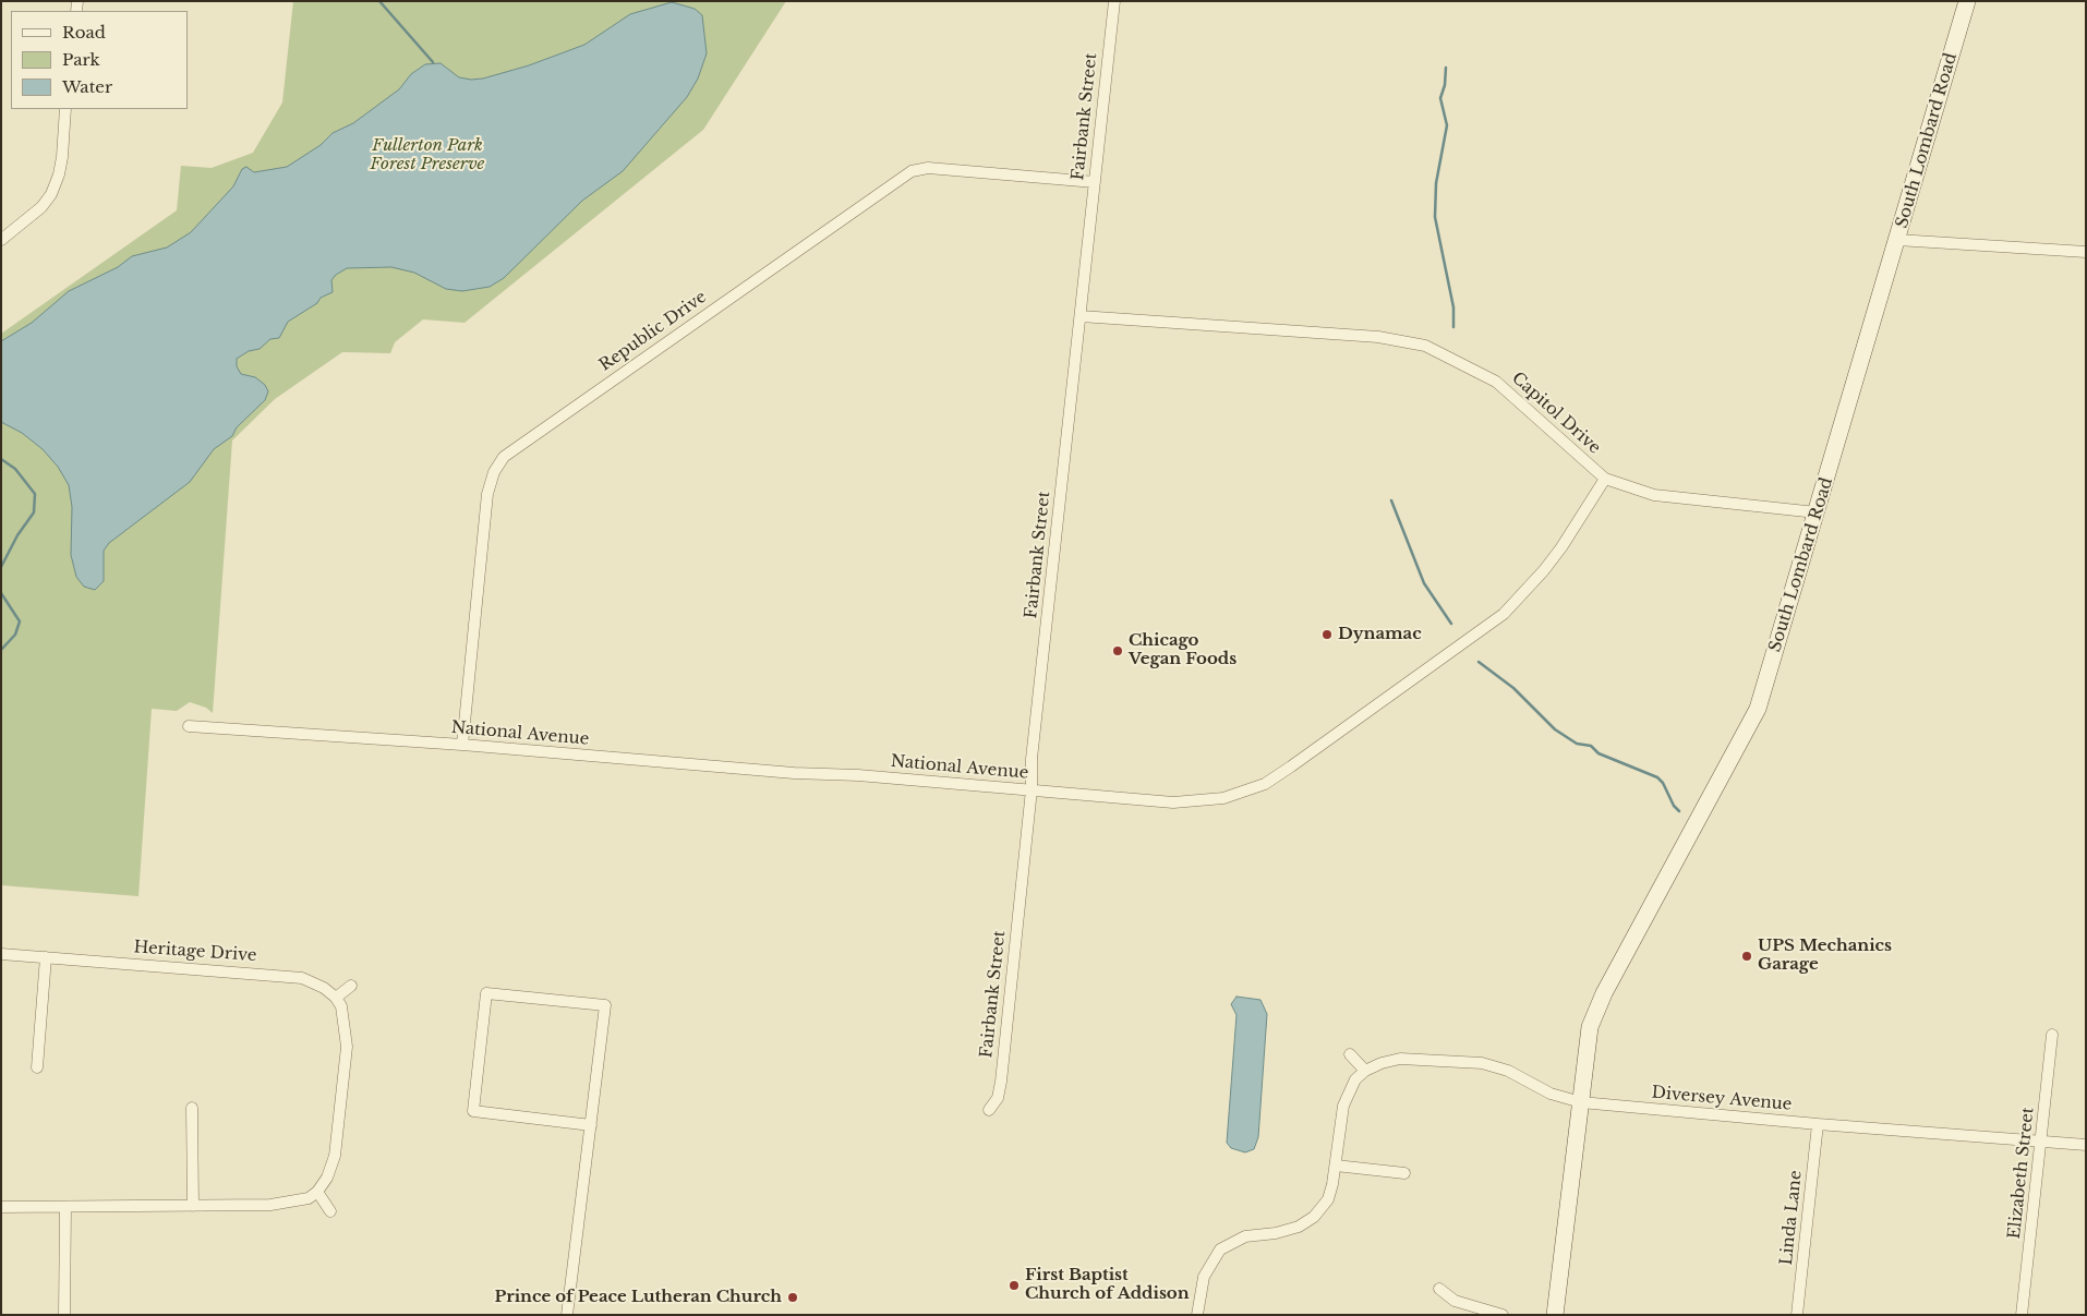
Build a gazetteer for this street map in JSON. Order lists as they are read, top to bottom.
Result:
{
  "streets": {
    "street": [
      "Fairbank Street",
      "South Lombard Road",
      "Republic Drive",
      "Capitol Drive",
      "National Avenue",
      "Heritage Drive",
      "Diversey Avenue",
      "Elizabeth Street",
      "Linda Lane"
    ]
  },
  "crossings": [
    ["Fairbank Street", "Republic Drive"],
    ["Fairbank Street", "Capitol Drive"],
    ["Fairbank Street", "National Avenue"],
    ["South Lombard Road", "Capitol Drive"],
    ["South Lombard Road", "Diversey Avenue"],
    ["Republic Drive", "National Avenue"],
    ["Capitol Drive", "National Avenue"],
    ["Diversey Avenue", "Elizabeth Street"],
    ["Diversey Avenue", "Linda Lane"]
  ],
  "parks": ["Fullerton Park Forest Preserve"],
  "places": [
    "Dynamac",
    "Chicago Vegan Foods",
    "UPS Mechanics Garage",
    "First Baptist Church of Addison",
    "Prince of Peace Lutheran Church"
  ],
  "legend": ["Road", "Park", "Water"]
}
